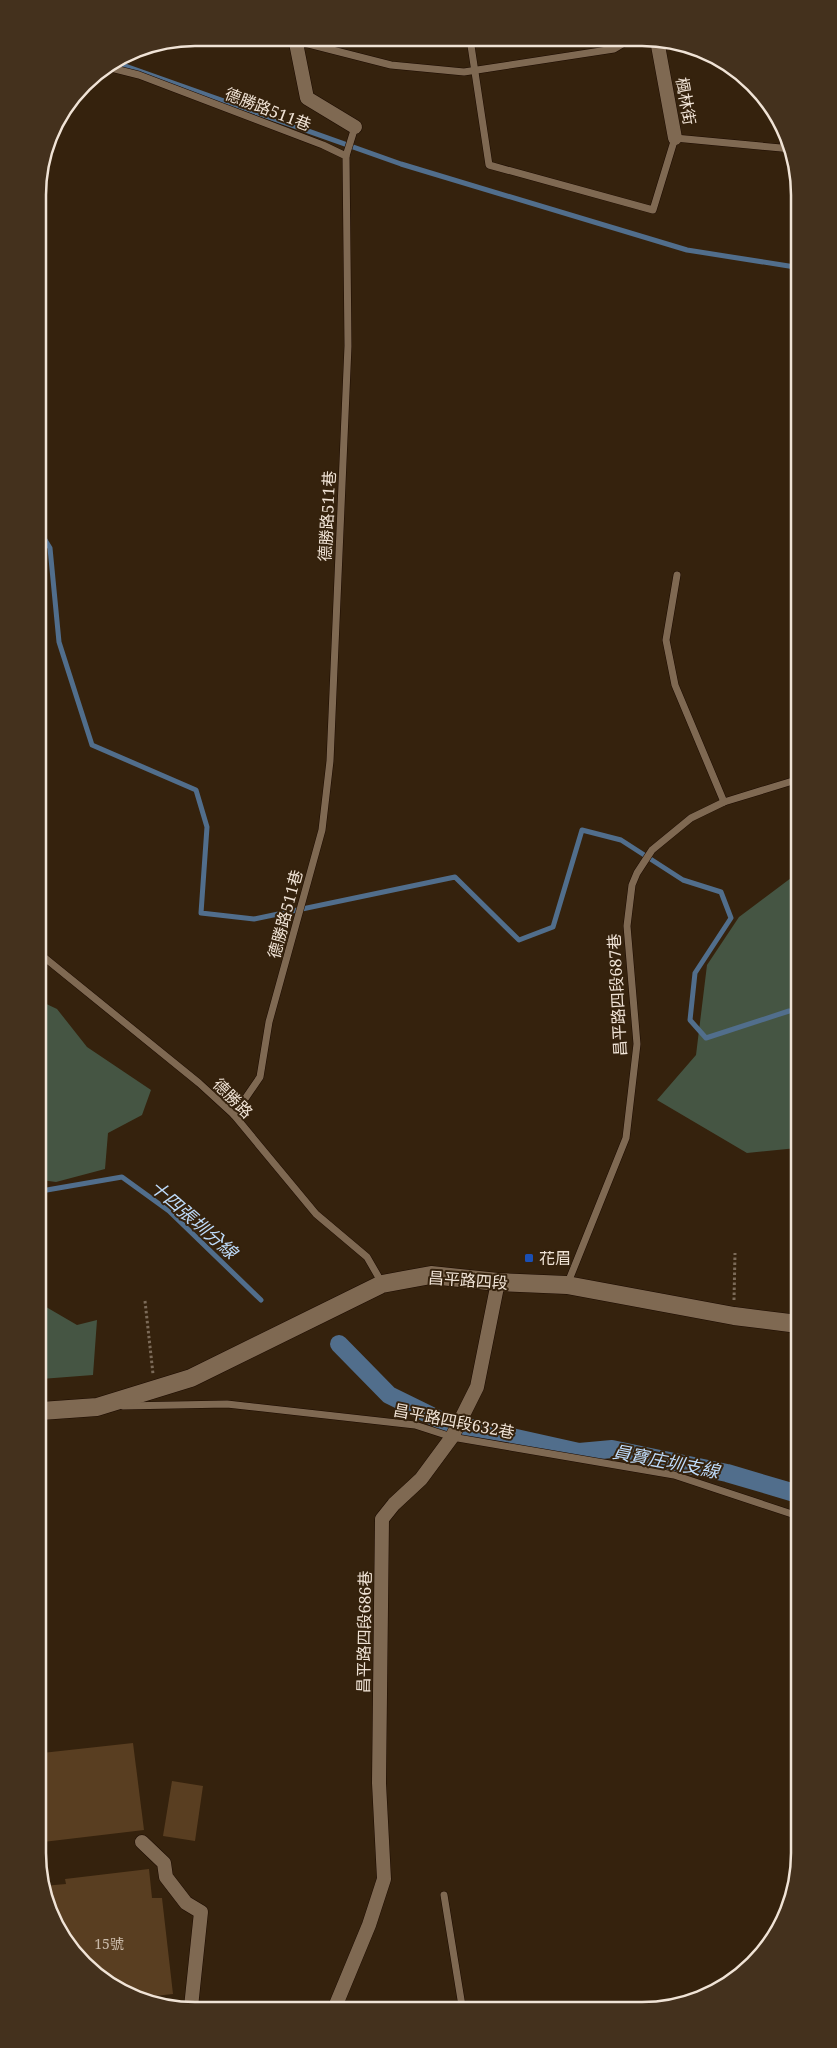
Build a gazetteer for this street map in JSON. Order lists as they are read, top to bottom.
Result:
{
  "streets": {
    "street": ["楓林街", "昌平路四段", "昌平路四段686巷"],
    "lane": [
      "德勝路511巷",
      "昌平路四段687巷",
      "德勝路",
      "昌平路四段632巷"
    ]
  },
  "crossings": [
    ["德勝路511巷", "德勝路"],
    ["昌平路四段687巷", "昌平路四段"],
    ["德勝路", "昌平路四段"],
    ["昌平路四段", "昌平路四段632巷"],
    ["昌平路四段", "昌平路四段686巷"],
    ["昌平路四段632巷", "昌平路四段686巷"]
  ],
  "water": ["十四張圳分線", "員寶庄圳支線"],
  "places": {
    "transit": ["花眉"]
  },
  "house_numbers": ["15號"]
}
